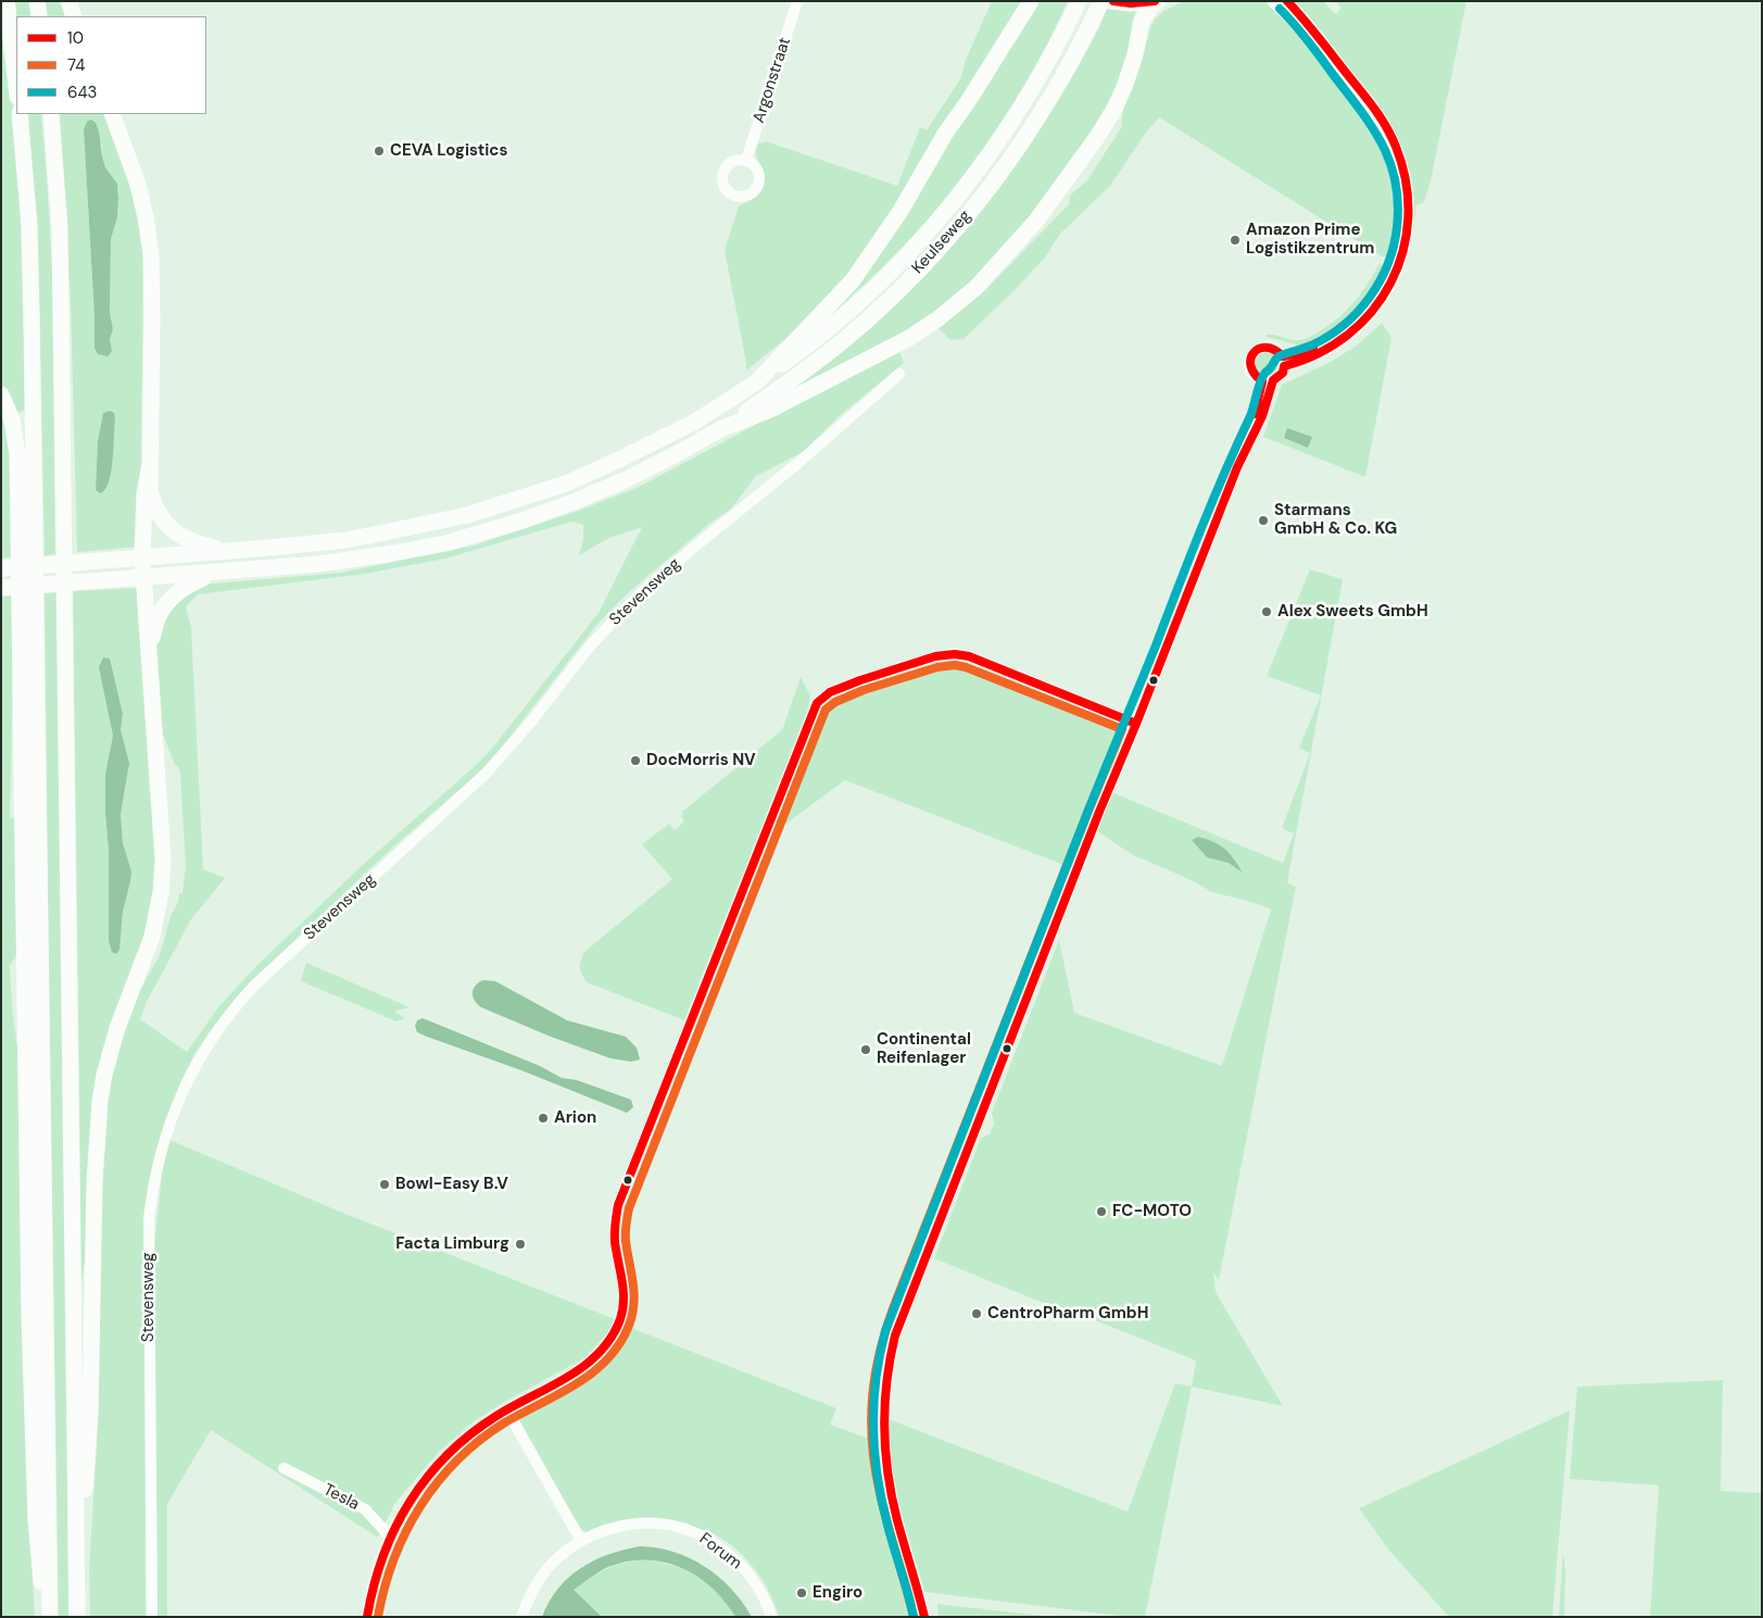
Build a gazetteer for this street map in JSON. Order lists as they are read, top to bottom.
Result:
{
  "streets": {
    "highway": ["Keulseweg"],
    "street": [
      "Argonstraat",
      "Stevensweg",
      "Tesla",
      "Forum"
    ]
  },
  "places": [
    "CEVA Logistics",
    "Amazon Prime Logistikzentrum",
    "Starmans GmbH & Co. KG",
    "Alex Sweets GmbH",
    "DocMorris NV",
    "Continental Reifenlager",
    "Arion",
    "Bowl-Easy B.V",
    "FC-MOTO",
    "Facta Limburg",
    "CentroPharm GmbH",
    "Engiro"
  ],
  "lines": ["transit line 10", "transit line 643", "transit line 74"],
  "legend": ["10", "74", "643"]
}
